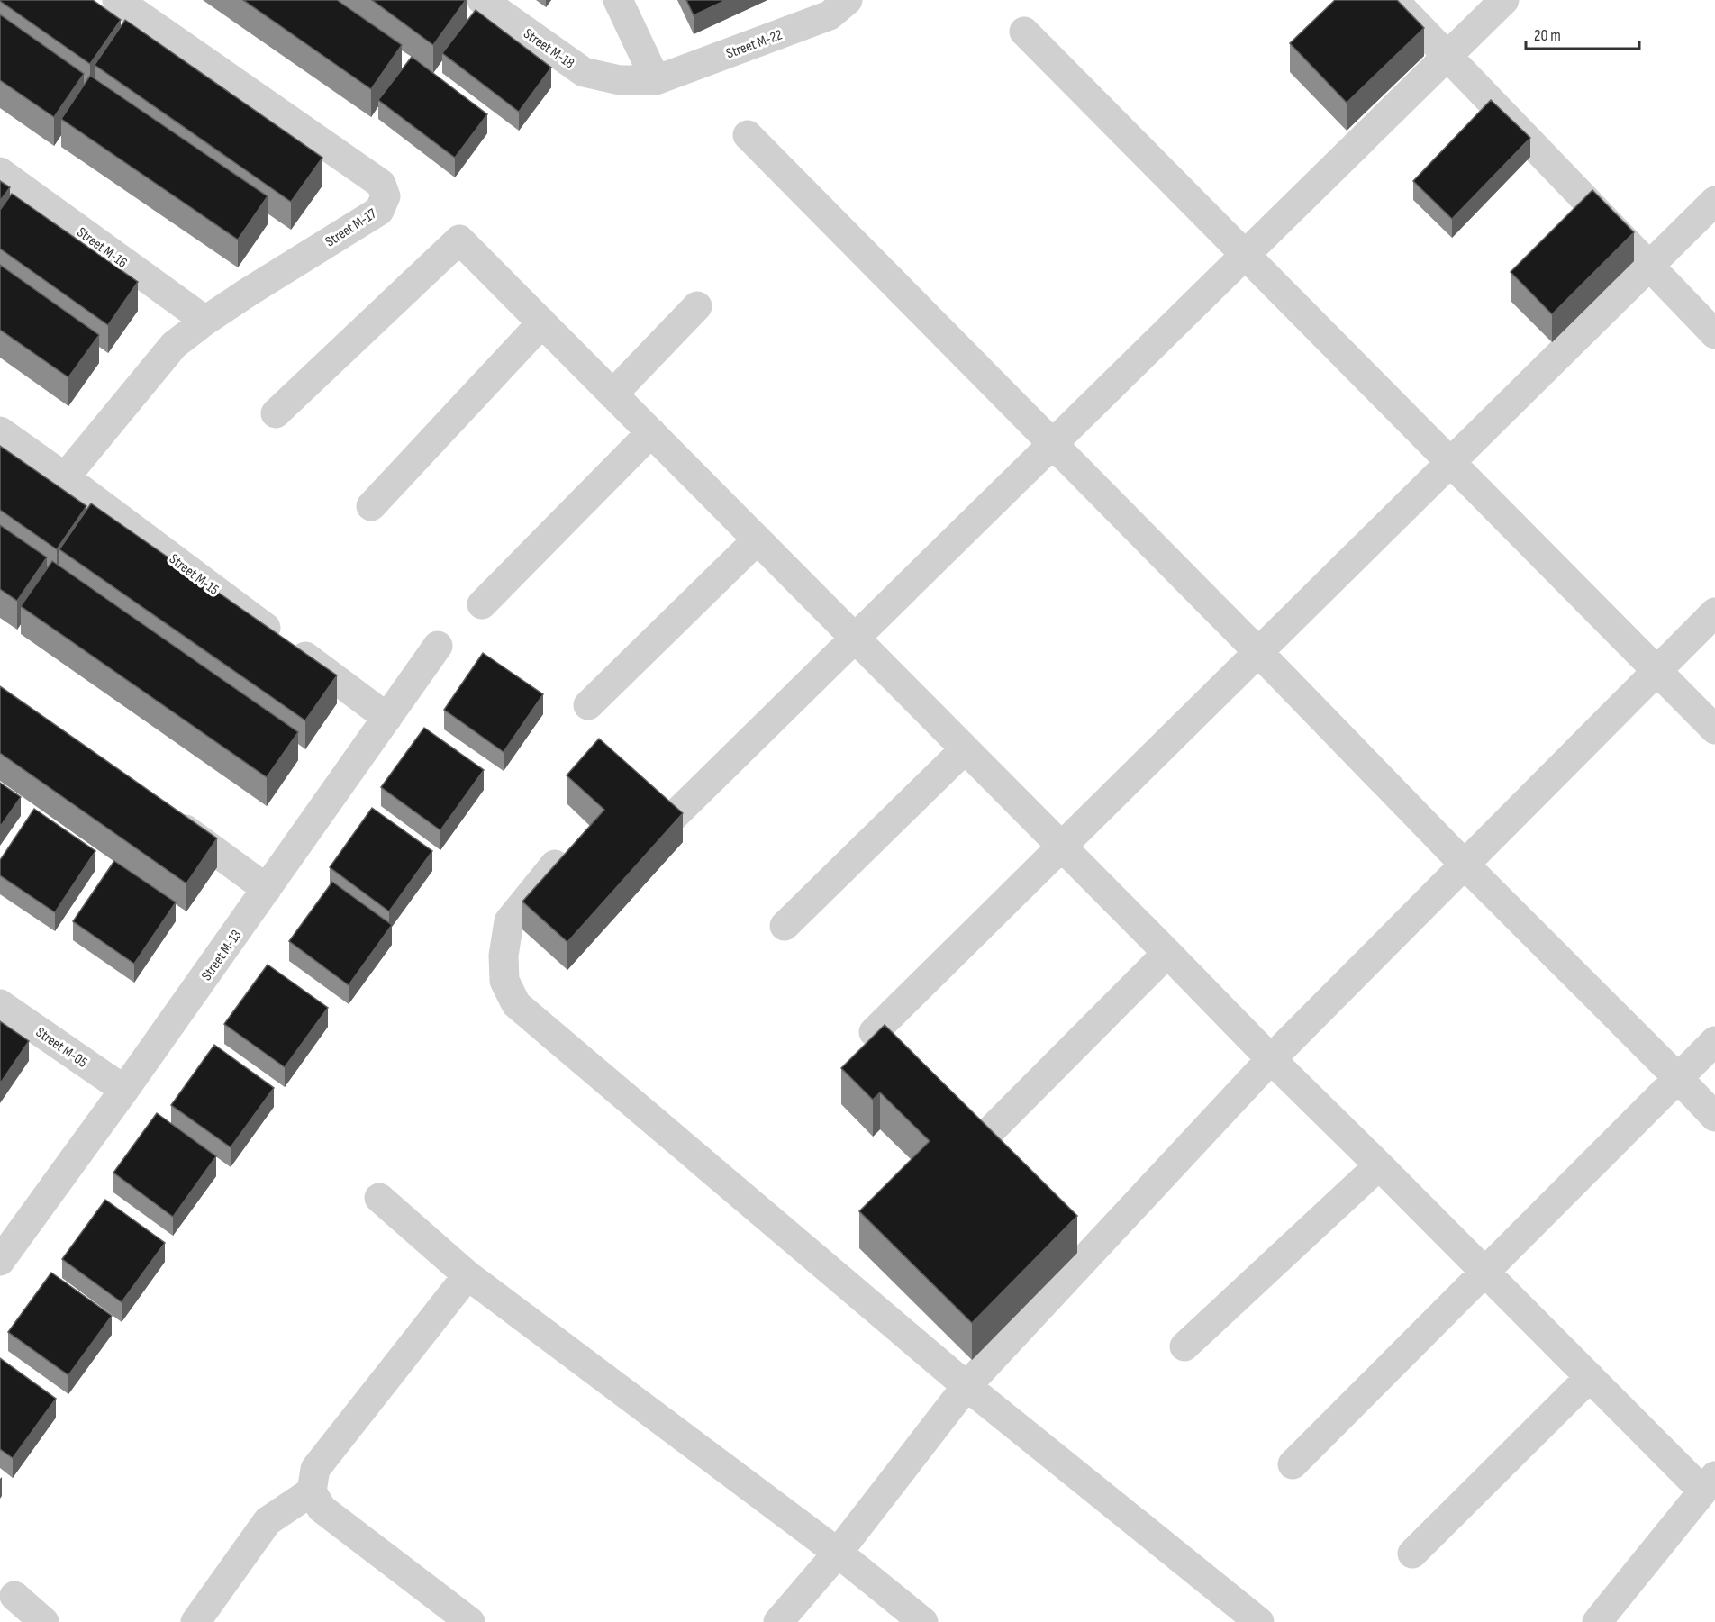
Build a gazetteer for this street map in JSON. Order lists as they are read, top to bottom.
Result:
{
  "streets": {
    "street": [
      "Street M-22",
      "Street M-18",
      "Street M-17",
      "Street M-16",
      "Street M-15",
      "Street M-13",
      "Street M-05"
    ]
  },
  "crossings": [
    ["Street M-22", "Street M-18"],
    ["Street M-17", "Street M-16"],
    ["Street M-17", "Street M-15"],
    ["Street M-15", "Street M-13"],
    ["Street M-13", "Street M-05"]
  ],
  "scale_bar": "20 m"
}
